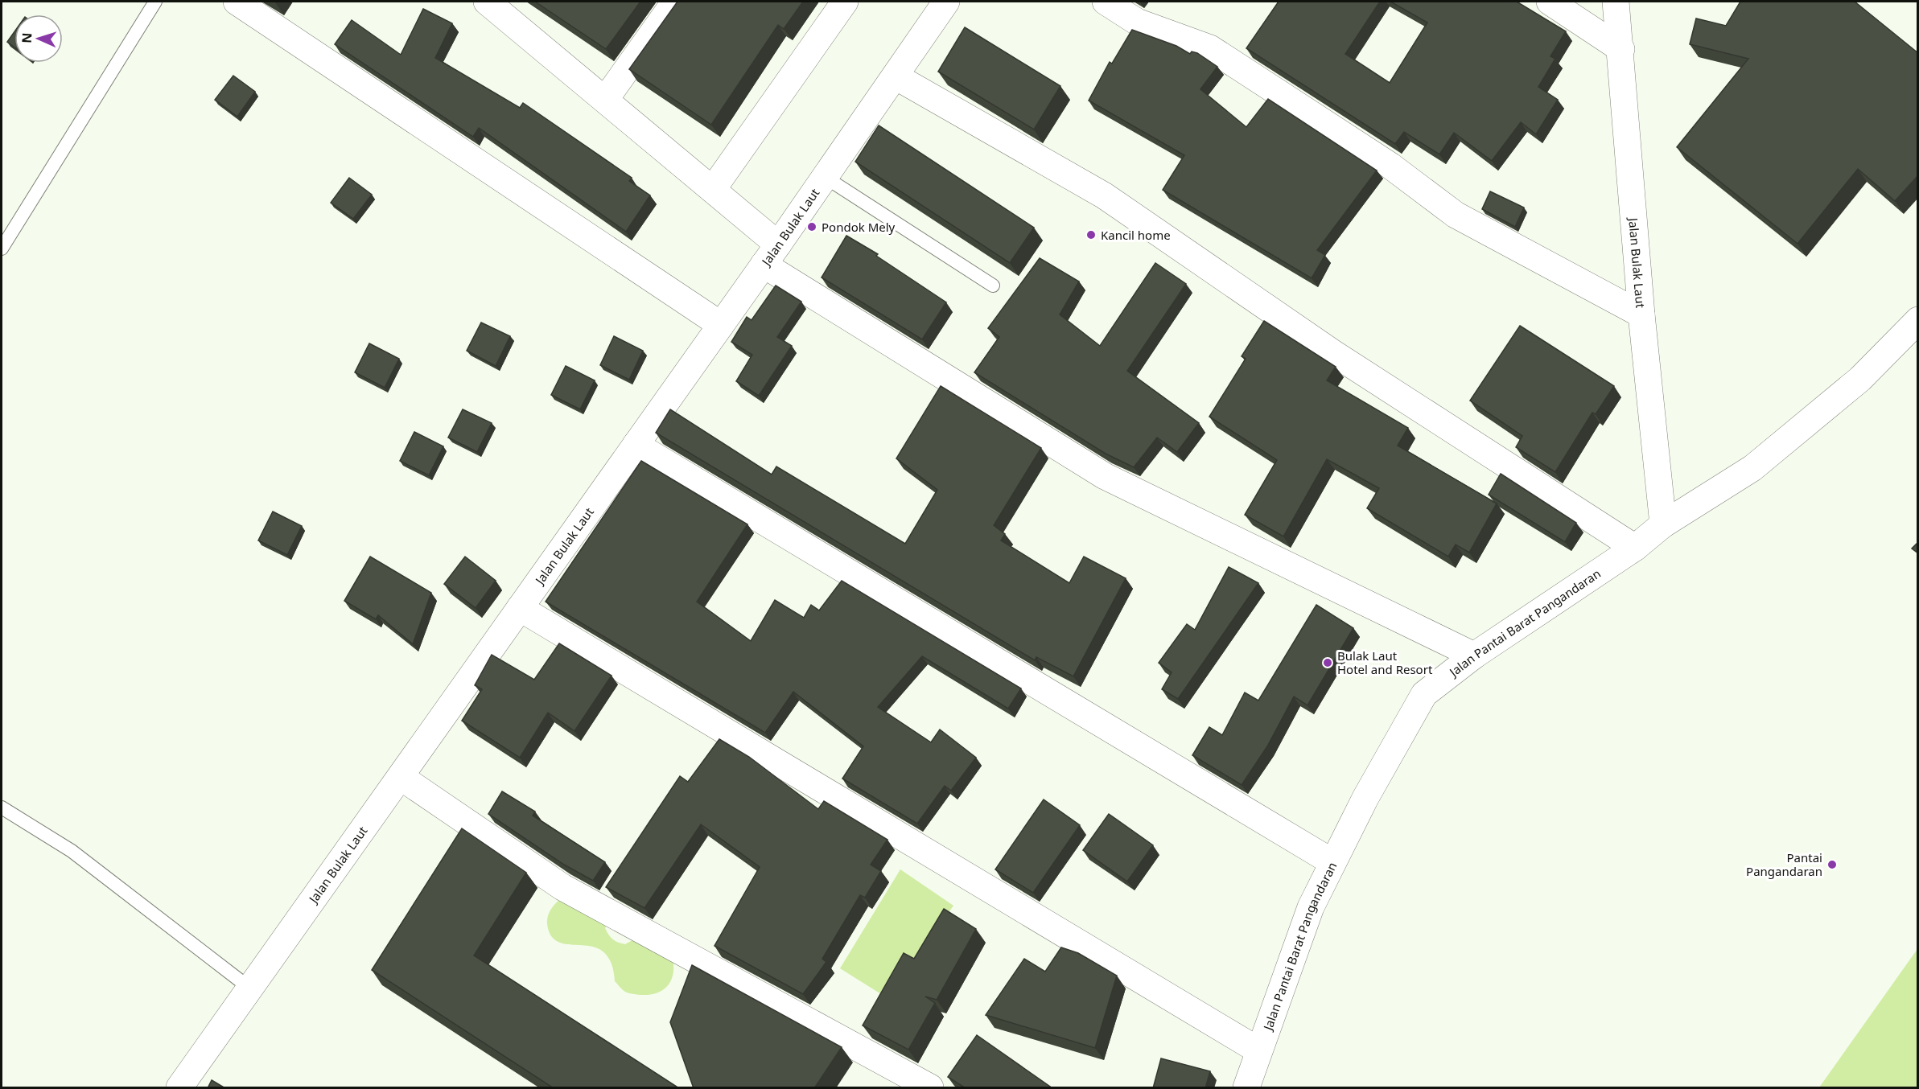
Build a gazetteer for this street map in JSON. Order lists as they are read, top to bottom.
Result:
{
  "streets": {
    "street": ["Jalan Bulak Laut", "Jalan Pantai Barat Pangandaran"]
  },
  "crossings": [
    ["Jalan Bulak Laut", "Jalan Pantai Barat Pangandaran"]
  ],
  "places": [
    "Pondok Mely",
    "Kancil home",
    "Bulak Laut Hotel and Resort",
    "Pantai Pangandaran"
  ],
  "north": "left"
}
